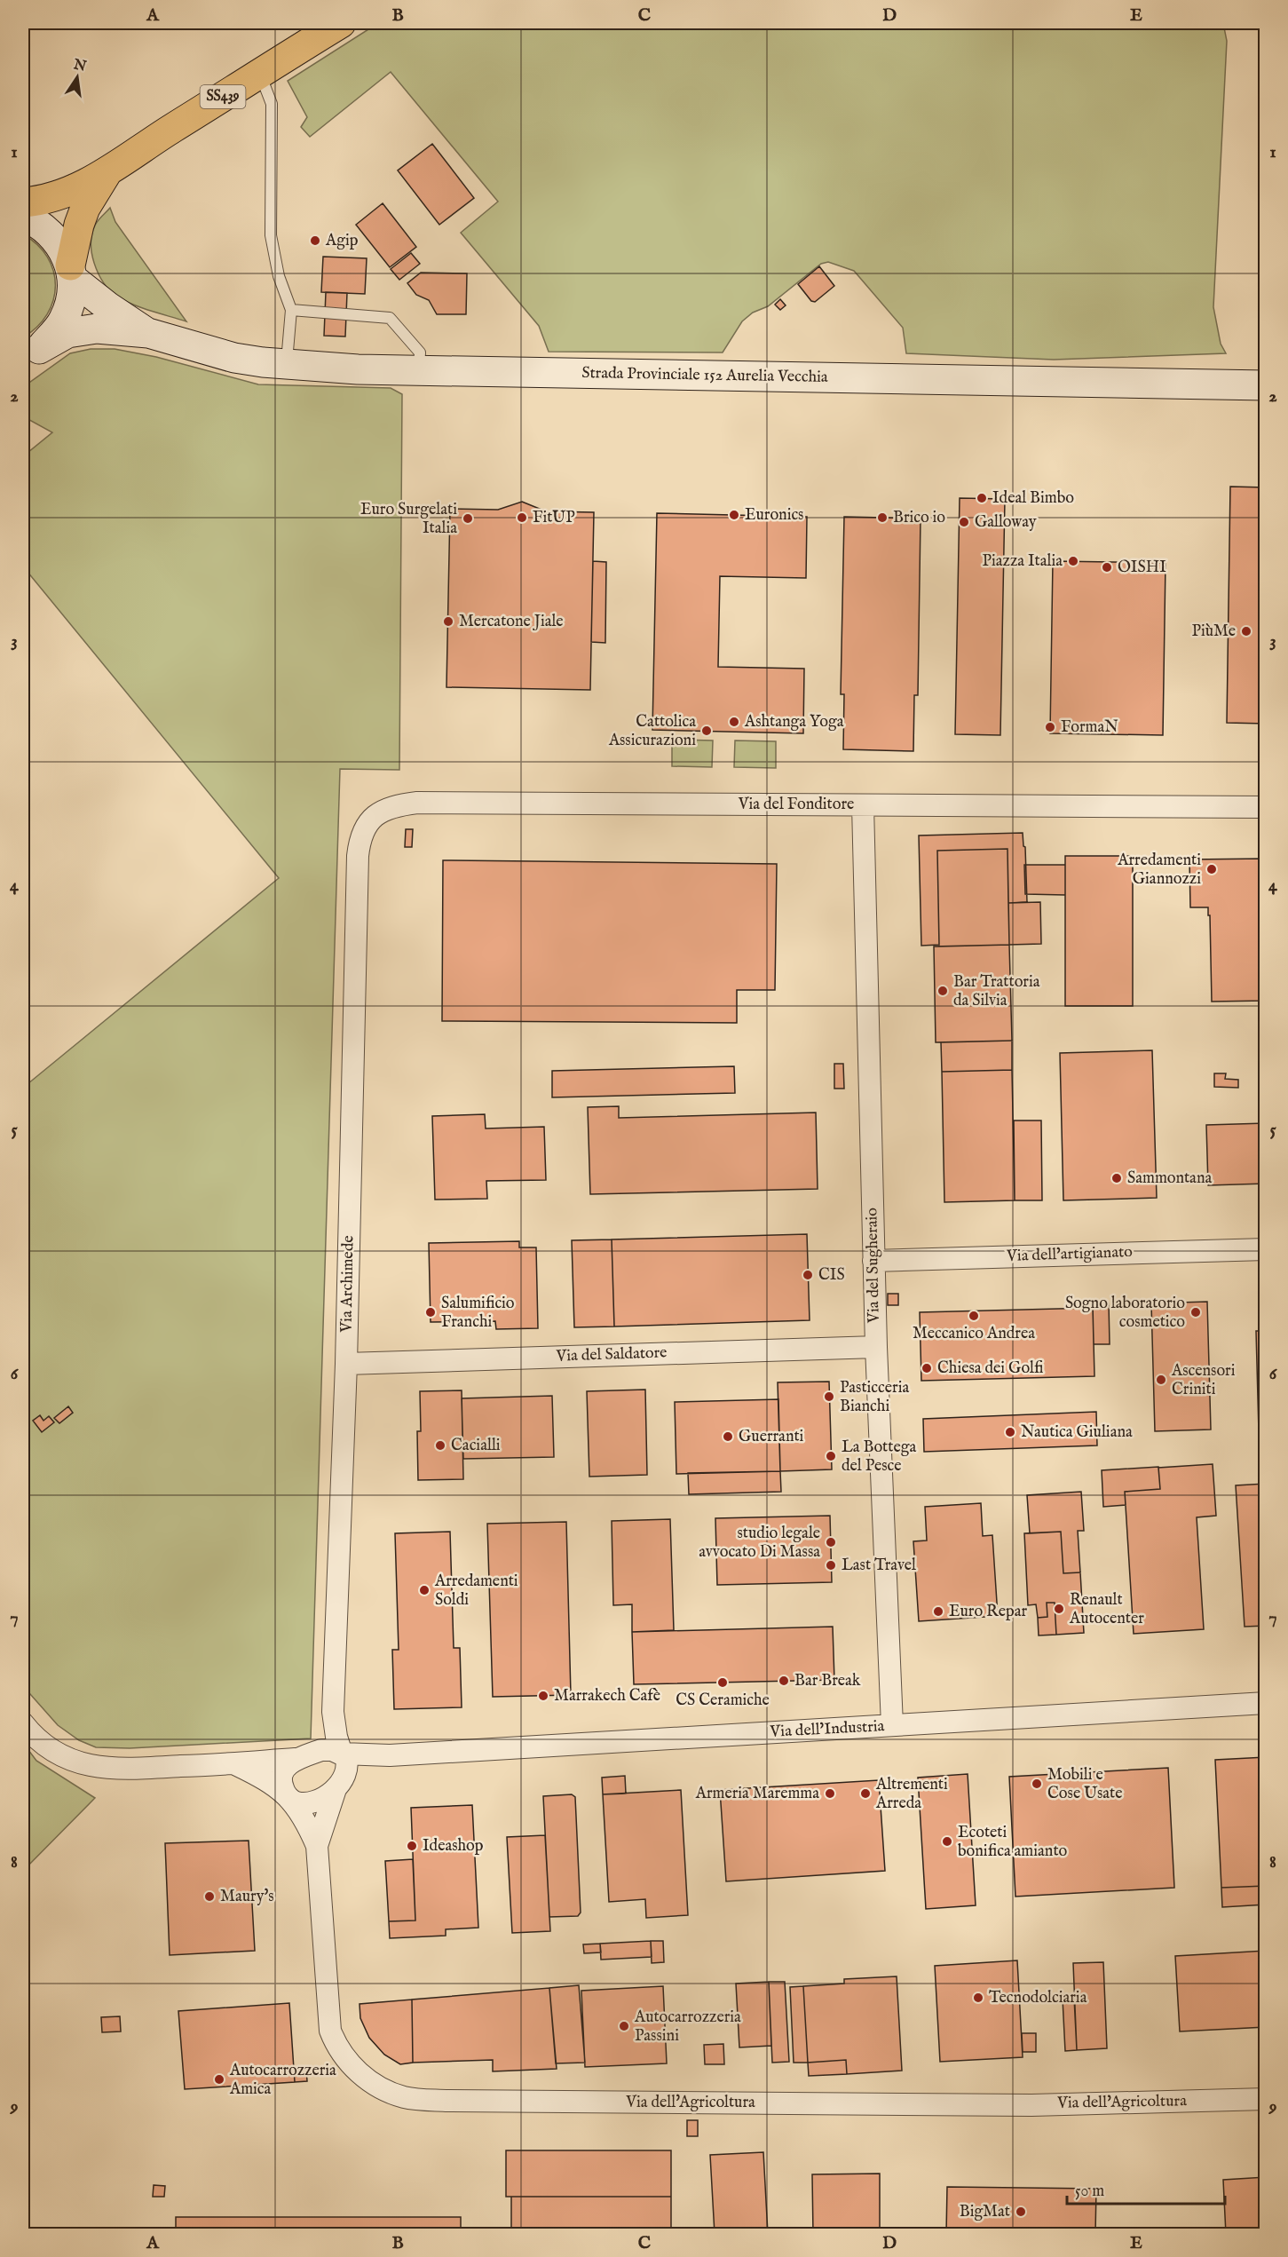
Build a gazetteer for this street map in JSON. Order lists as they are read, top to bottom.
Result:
{
  "streets": {
    "main road": ["SS439", "Strada Provinciale 152 Aurelia Vecchia"],
    "street": [
      "Via del Fonditore",
      "Via dell'artigianato",
      "Via del Sugheraio",
      "Via Archimede",
      "Via del Saldatore",
      "Via dell'Industria",
      "Via dell'Agricoltura"
    ]
  },
  "crossings": [
    ["SS439", "Strada Provinciale 152 Aurelia Vecchia"],
    ["Via del Fonditore", "Via del Sugheraio"],
    ["Via del Fonditore", "Via Archimede"],
    ["Via dell'artigianato", "Via del Sugheraio"],
    ["Via del Sugheraio", "Via del Saldatore"],
    ["Via del Sugheraio", "Via dell'Industria"],
    ["Via Archimede", "Via del Saldatore"],
    ["Via Archimede", "Via dell'Industria"],
    ["Via Archimede", "Via dell'Agricoltura"],
    ["Via dell'Industria", "Via dell'Agricoltura"]
  ],
  "places": [
    "Agip",
    "Ideal Bimbo",
    "Euronics",
    "FitUP",
    "Brico io",
    "Euro Surgelati Italia",
    "Galloway",
    "Piazza Italia",
    "OISHI",
    "Mercatone Jiale",
    "PiùMe",
    "Ashtanga Yoga",
    "FormaN",
    "Cattolica Assicurazioni",
    "Arredamenti Giannozzi",
    "Bar Trattoria da Silvia",
    "Sammontana",
    "CIS",
    "Salumificio Franchi",
    "Sogno laboratorio cosmetico",
    "Meccanico Andrea",
    "Chiesa dei Golfi",
    "Ascensori Criniti",
    "Pasticceria Bianchi",
    "Nautica Giuliana",
    "Guerranti",
    "Cacialli",
    "La Bottega del Pesce",
    "studio legale avvocato Di Massa",
    "Last Travel",
    "Arredamenti Soldi",
    "Renault Autocenter",
    "Euro Repar",
    "Bar Break",
    "CS Ceramiche",
    "Marrakech Cafè",
    "Mobili e Cose Usate",
    "Armeria Maremma",
    "Altrementi Arreda",
    "Ecoteti bonifica amianto",
    "Ideashop",
    "Maury's",
    "Tecnodolciaria",
    "Autocarrozzeria Passini",
    "Autocarrozzeria Amica",
    "BigMat"
  ],
  "scale_bar": "50 m",
  "north": "top",
  "grid": {
    "columns": [
      "A",
      "B",
      "C",
      "D",
      "E"
    ],
    "rows": [
      "1",
      "2",
      "3",
      "4",
      "5",
      "6",
      "7",
      "8",
      "9"
    ]
  }
}
